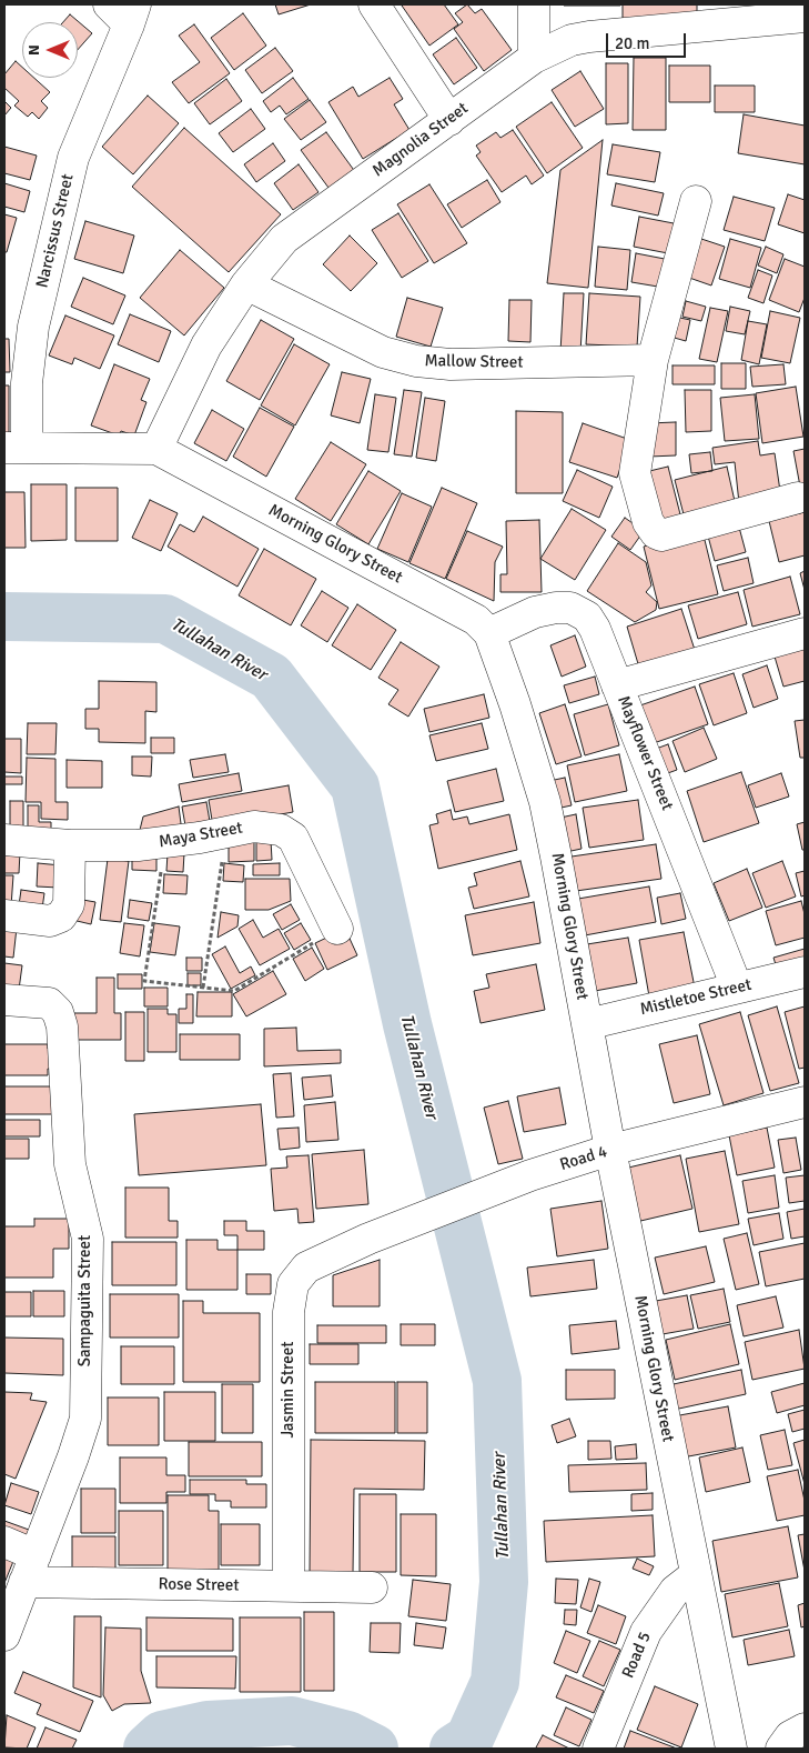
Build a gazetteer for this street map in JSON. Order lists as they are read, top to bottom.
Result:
{
  "streets": {
    "street": [
      "Magnolia Street",
      "Narcissus Street",
      "Mallow Street",
      "Morning Glory Street",
      "Mayflower Street",
      "Maya Street",
      "Mistletoe Street",
      "Road 4",
      "Sampaguita Street",
      "Jasmin Street",
      "Rose Street",
      "Road 5"
    ]
  },
  "crossings": [
    ["Magnolia Street", "Mallow Street"],
    ["Magnolia Street", "Morning Glory Street"],
    ["Narcissus Street", "Morning Glory Street"],
    ["Morning Glory Street", "Mayflower Street"],
    ["Morning Glory Street", "Mistletoe Street"],
    ["Morning Glory Street", "Road 4"],
    ["Morning Glory Street", "Road 5"],
    ["Mayflower Street", "Mistletoe Street"],
    ["Road 4", "Jasmin Street"],
    ["Sampaguita Street", "Rose Street"],
    ["Jasmin Street", "Rose Street"]
  ],
  "water": ["Tullahan River"],
  "scale_bar": "20 m",
  "north": "left"
}
